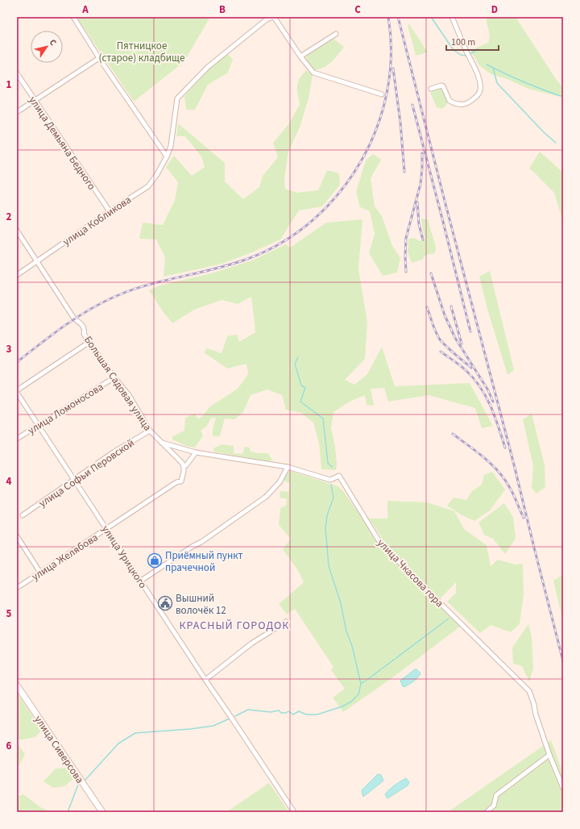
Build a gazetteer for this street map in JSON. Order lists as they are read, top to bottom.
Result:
{
  "streets": {
    "street": [
      "улица Демьяна Бедного",
      "улица Кобликова",
      "Большая Садовая улица",
      "улица Ломоносова",
      "улица Софьи Перовской",
      "улица Желябова",
      "улица Урицкого",
      "улица Чкасова гора",
      "улица Сиверсова"
    ]
  },
  "crossings": [
    ["улица Демьяна Бедного", "улица Кобликова"],
    ["улица Кобликова", "Большая Садовая улица"],
    ["Большая Садовая улица", "улица Ломоносова"],
    ["Большая Садовая улица", "улица Софьи Перовской"],
    ["Большая Садовая улица", "улица Желябова"],
    ["Большая Садовая улица", "улица Чкасова гора"],
    ["улица Ломоносова", "улица Урицкого"],
    ["улица Софьи Перовской", "улица Урицкого"],
    ["улица Желябова", "улица Урицкого"]
  ],
  "districts": ["КРАСНЫЙ ГОРОДОК"],
  "parks": ["Пятницкое (старое) кладбище"],
  "places": {
    "shop": ["Приёмный пункт прачечной"],
    "public building": ["Вышний волочёк 12"]
  },
  "scale_bar": "100 m",
  "north": "top right",
  "grid": {
    "columns": [
      "A",
      "B",
      "C",
      "D"
    ],
    "rows": [
      "1",
      "2",
      "3",
      "4",
      "5",
      "6"
    ]
  }
}
